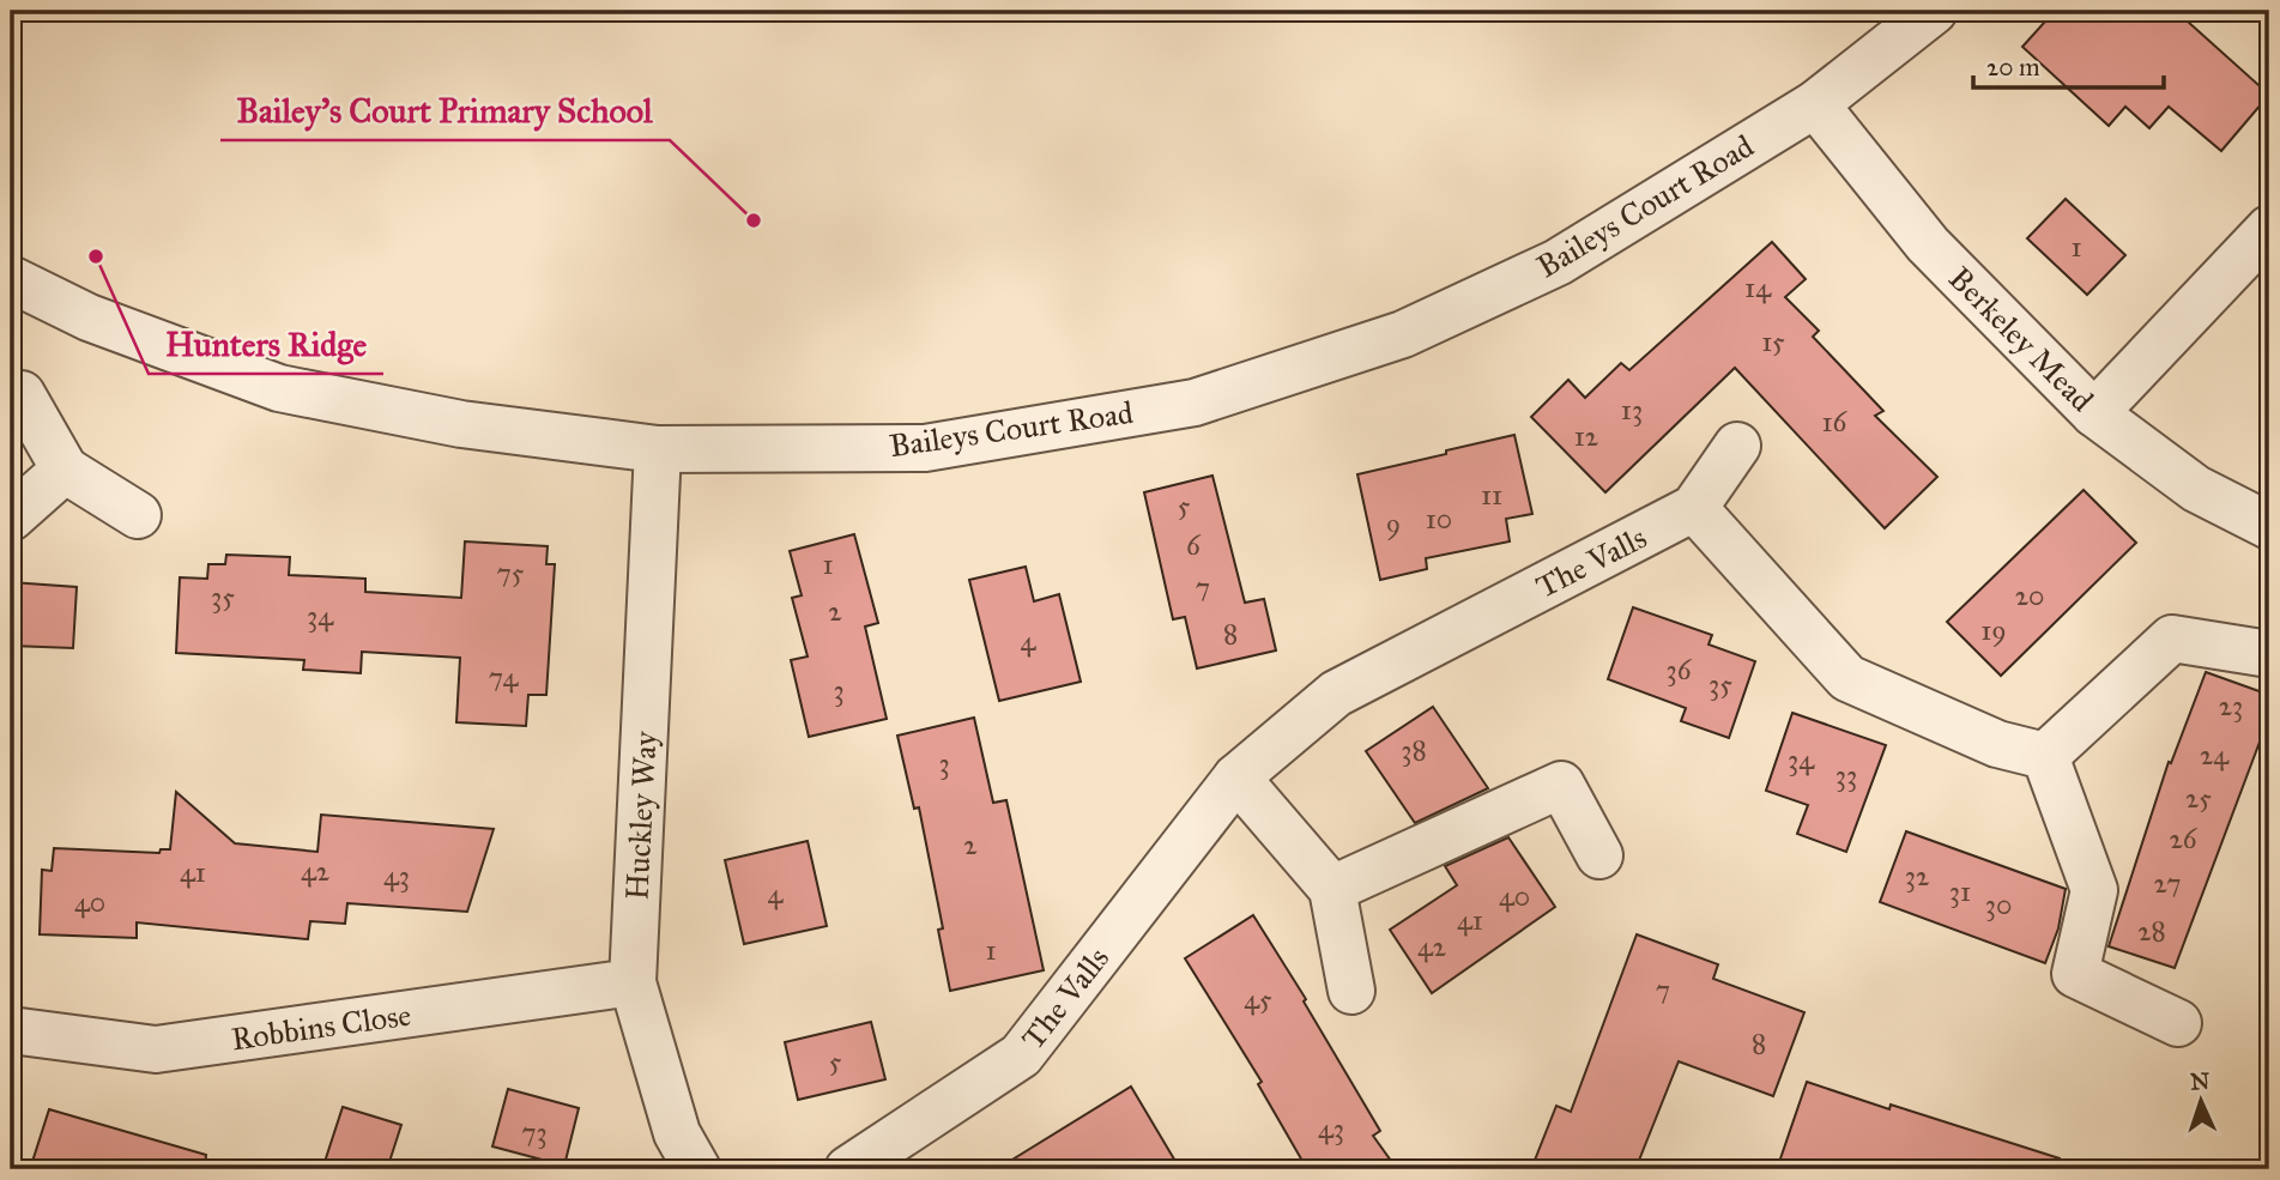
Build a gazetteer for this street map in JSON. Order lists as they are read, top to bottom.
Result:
{
  "streets": {
    "street": [
      "Baileys Court Road",
      "Berkeley Mead",
      "The Valls",
      "Huckley Way",
      "Robbins Close"
    ]
  },
  "crossings": [
    ["Baileys Court Road", "Berkeley Mead"],
    ["Baileys Court Road", "Huckley Way"],
    ["Huckley Way", "Robbins Close"]
  ],
  "places": ["Bailey's Court Primary School", "Hunters Ridge"],
  "house_numbers": [
    "1",
    "14",
    "15",
    "13",
    "16",
    "12",
    "11",
    "5",
    "10",
    "9",
    "6",
    "1",
    "75",
    "7",
    "20",
    "35",
    "2",
    "34",
    "19",
    "8",
    "4",
    "36",
    "74",
    "35",
    "3",
    "23",
    "38",
    "24",
    "34",
    "3",
    "33",
    "25",
    "26",
    "2",
    "42",
    "41",
    "43",
    "32",
    "27",
    "31",
    "4",
    "40",
    "40",
    "30",
    "41",
    "28",
    "42",
    "1",
    "7",
    "45",
    "8",
    "5",
    "43",
    "73"
  ],
  "scale_bar": "20 m",
  "north": "top"
}
